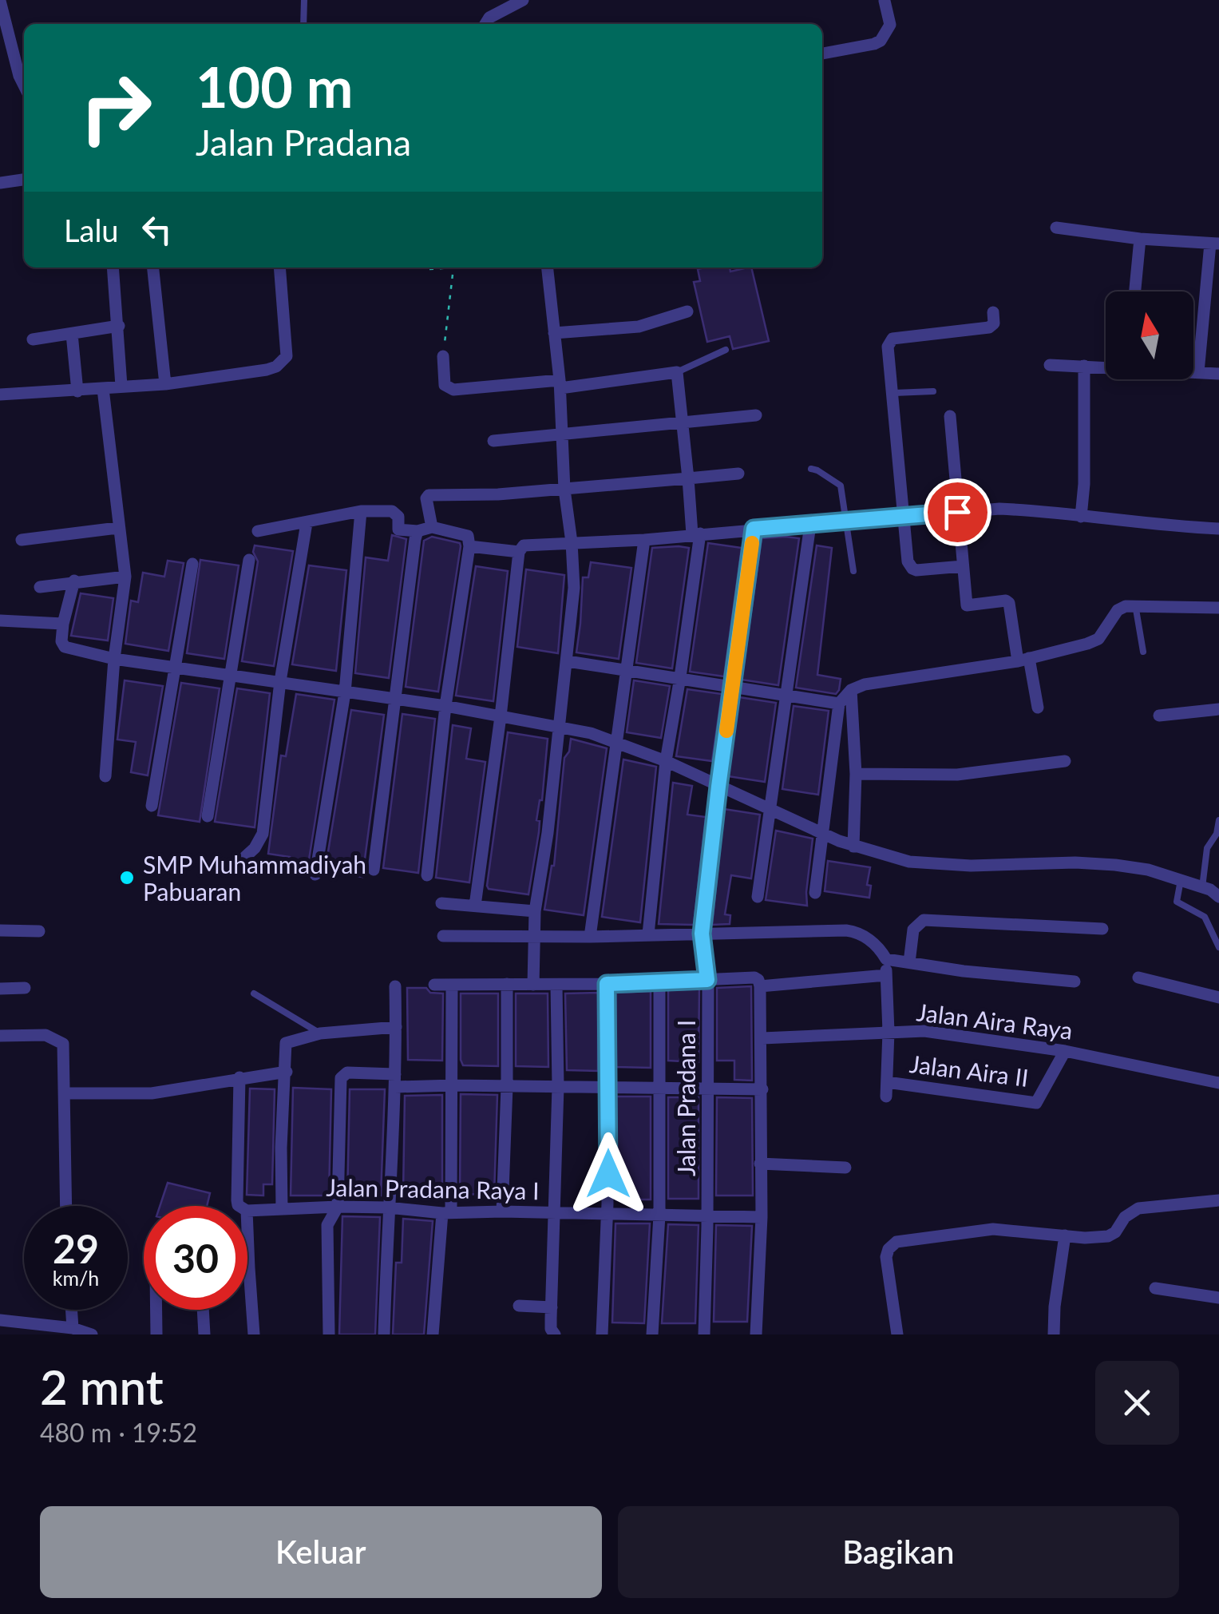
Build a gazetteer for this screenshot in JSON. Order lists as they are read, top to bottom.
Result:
{
  "streets": {
    "street": [
      "Jalan Aira Raya",
      "Jalan Aira II",
      "Jalan Pradana I",
      "Jalan Pradana Raya I"
    ]
  },
  "crossings": [
    ["Jalan Aira Raya", "Jalan Aira II"],
    ["Jalan Pradana I", "Jalan Pradana Raya I"]
  ],
  "places": ["SMP Muhammadiyah Pabuaran"],
  "north": "top",
  "page": {
    "turn": ["100 m", "Jalan Pradana"],
    "then": "Lalu",
    "speed": "29 km/h",
    "limit": "30",
    "heading": ["2 mnt", "480 m · 19:52"],
    "buttons": ["Keluar", "Bagikan"]
  }
}
